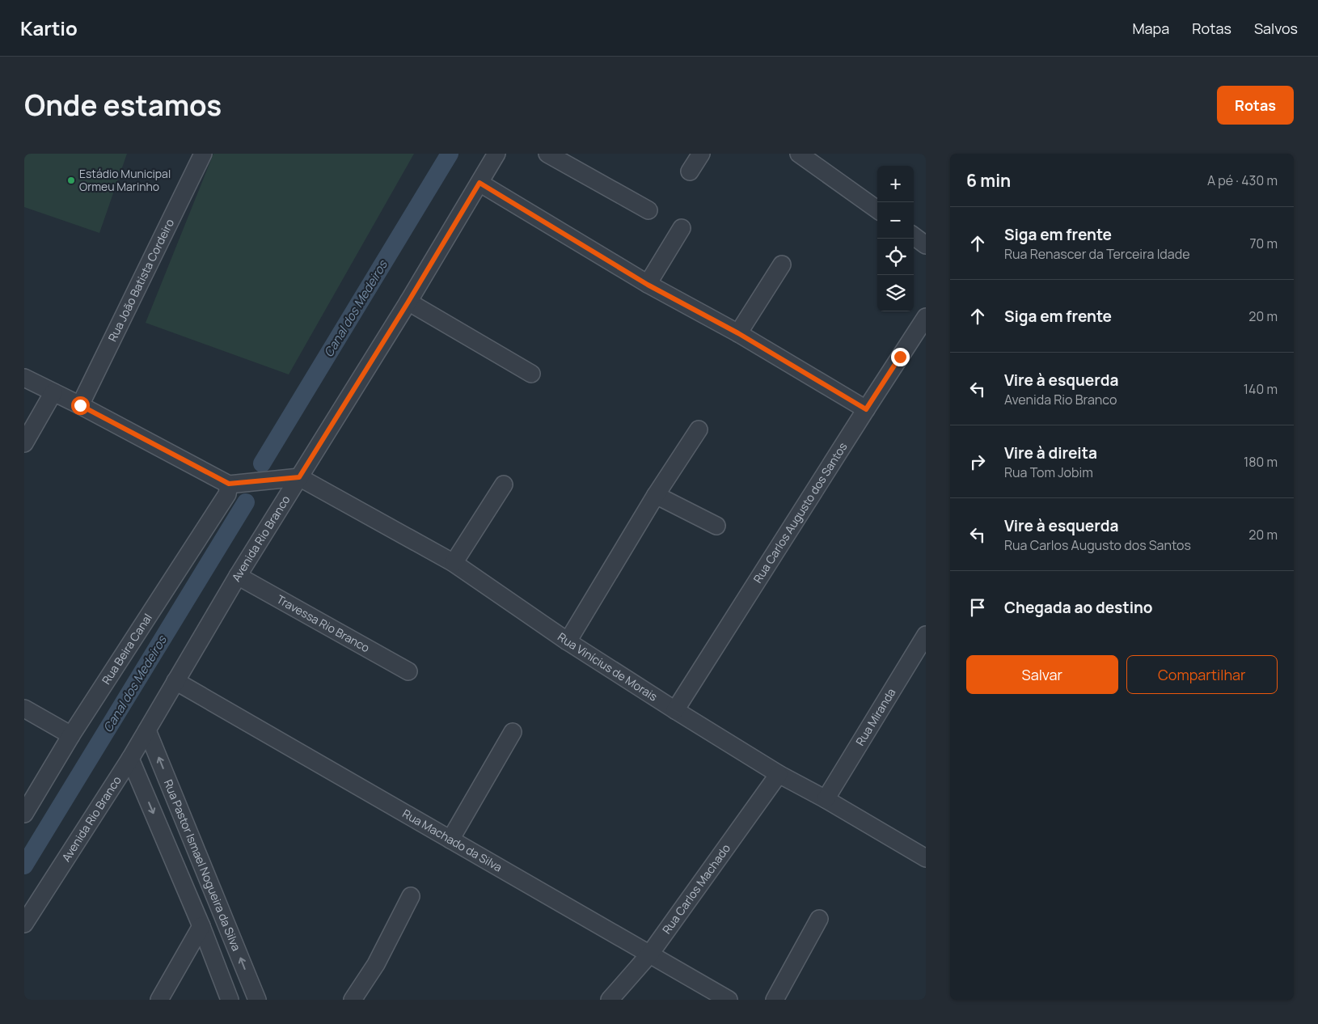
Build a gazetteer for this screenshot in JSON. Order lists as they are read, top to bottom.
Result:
{
  "streets": {
    "street": [
      "Rua João Batista Cordeiro",
      "Rua Carlos Augusto dos Santos",
      "Avenida Rio Branco",
      "Travessa Rio Branco",
      "Rua Beira Canal",
      "Rua Vinícius de Morais",
      "Rua Miranda",
      "Rua Machado da Silva",
      "Rua Pastor Ismael Nogueira da Silva",
      "Rua Carlos Machado"
    ]
  },
  "crossings": [
    ["Rua Carlos Augusto dos Santos", "Rua Vinícius de Morais"],
    ["Avenida Rio Branco", "Travessa Rio Branco"],
    ["Avenida Rio Branco", "Rua Vinícius de Morais"],
    ["Avenida Rio Branco", "Rua Machado da Silva"],
    ["Avenida Rio Branco", "Rua Pastor Ismael Nogueira da Silva"],
    ["Rua Vinícius de Morais", "Rua Miranda"],
    ["Rua Vinícius de Morais", "Rua Carlos Machado"],
    ["Rua Machado da Silva", "Rua Carlos Machado"]
  ],
  "water": ["Canal dos Medeiros"],
  "places": ["Estádio Municipal Ormeu Marinho"],
  "page": {
    "header": "Kartio",
    "nav": ["Mapa", "Rotas", "Salvos"],
    "title": "Onde estamos",
    "buttons": [
      "Rotas",
      ["Salvar", "Compartilhar"]
    ],
    "heading": ["6 min", "A pé · 430 m"],
    "map_buttons": ["+", "−"],
    "list": [
      ["Siga em frente", "Rua Renascer da Terceira Idade", "70 m"],
      ["Siga em frente", "20 m"],
      ["Vire à esquerda", "Avenida Rio Branco", "140 m"],
      ["Vire à direita", "Rua Tom Jobim", "180 m"],
      ["Vire à esquerda", "Rua Carlos Augusto dos Santos", "20 m"],
      "Chegada ao destino"
    ]
  }
}
